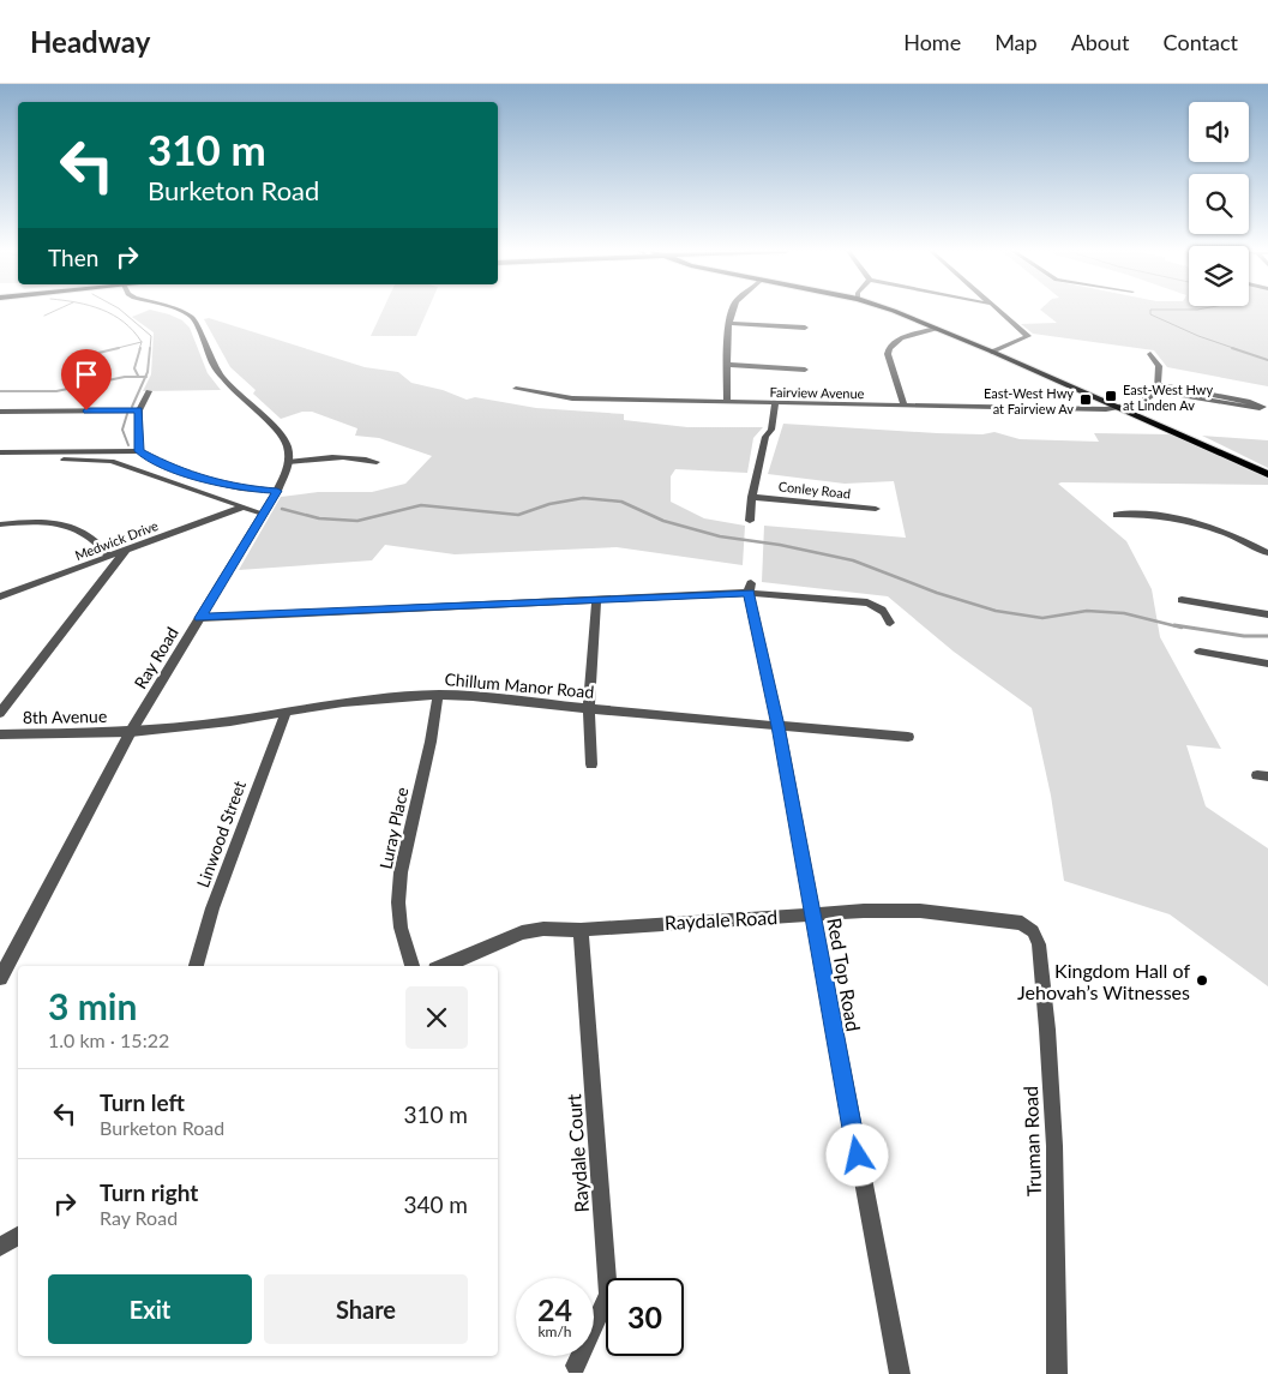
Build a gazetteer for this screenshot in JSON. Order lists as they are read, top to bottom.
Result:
{
  "streets": {
    "street": [
      "Fairview Avenue",
      "Conley Road",
      "Medwick Drive",
      "Ray Road",
      "Chillum Manor Road",
      "8th Avenue",
      "Luray Place",
      "Linwood Street",
      "Raydale Road",
      "Red Top Road",
      "Truman Road",
      "Raydale Court"
    ]
  },
  "crossings": [
    ["Ray Road", "Chillum Manor Road"],
    ["Ray Road", "8th Avenue"],
    ["Chillum Manor Road", "8th Avenue"],
    ["Chillum Manor Road", "Luray Place"],
    ["Chillum Manor Road", "Linwood Street"],
    ["Chillum Manor Road", "Red Top Road"],
    ["Raydale Road", "Red Top Road"],
    ["Raydale Road", "Truman Road"],
    ["Raydale Road", "Raydale Court"]
  ],
  "places": {
    "transit": ["East-West Hwy at Linden Av", "East-West Hwy at Fairview Av"],
    "other": ["Kingdom Hall of Jehovah’s Witnesses"]
  },
  "page": {
    "header": "Headway",
    "nav": [
      "Home",
      "Map",
      "About",
      "Contact"
    ],
    "turn": ["310 m", "Burketon Road"],
    "then": "Then",
    "heading": ["3 min", "1.0 km · 15:22"],
    "list": [
      {
        "name": "Turn left",
        "note": "Burketon Road",
        "value": "310 m"
      },
      {
        "name": "Turn right",
        "note": "Ray Road",
        "value": "340 m"
      }
    ],
    "buttons": ["Exit", "Share"],
    "speed": "24 km/h",
    "limit": "30"
  }
}
